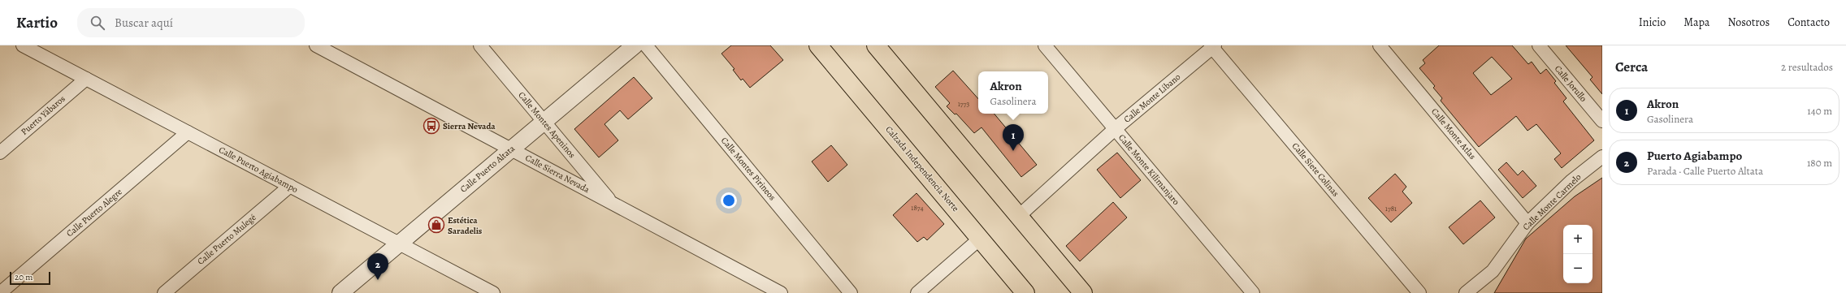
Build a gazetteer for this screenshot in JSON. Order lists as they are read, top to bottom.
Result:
{
  "streets": {
    "main road": ["Calzada Independencia Norte"],
    "street": [
      "Calle Jorullo",
      "Calle Monte Líbano",
      "Puerto Yábaros",
      "Calle Montes Apeninos",
      "Calle Monte Atlas",
      "Calle Puerto Altata",
      "Calle Montes Pirineos",
      "Calle Puerto Agiabampo",
      "Calle Monte Kilimanjaro",
      "Calle Siete Colinas",
      "Calle Sierra Nevada",
      "Calle Monte Carmelo",
      "Calle Puerto Alegre",
      "Calle Puerto Mulegé"
    ]
  },
  "crossings": [
    ["Calle Monte Líbano", "Calle Monte Kilimanjaro"],
    ["Calle Monte Líbano", "Calle Siete Colinas"],
    ["Puerto Yábaros", "Calle Puerto Agiabampo"],
    ["Calle Montes Apeninos", "Calle Puerto Altata"],
    ["Calle Montes Apeninos", "Calle Sierra Nevada"],
    ["Calle Monte Atlas", "Calle Monte Carmelo"],
    ["Calle Puerto Altata", "Calle Puerto Agiabampo"],
    ["Calle Puerto Altata", "Calle Sierra Nevada"],
    ["Calle Puerto Agiabampo", "Calle Puerto Alegre"],
    ["Calle Puerto Agiabampo", "Calle Puerto Mulegé"]
  ],
  "places": {
    "bus stop": ["Sierra Nevada"],
    "shop": ["Estética Saradelis"]
  },
  "house_numbers": ["1773", "1874", "1781"],
  "scale_bar": "20 m",
  "page": {
    "header": "Kartio",
    "search": "Buscar aquí",
    "nav": [
      "Inicio",
      "Mapa",
      "Nosotros",
      "Contacto"
    ],
    "heading": ["Cerca", "2 resultados"],
    "popup": ["Akron", "Gasolinera"],
    "list": [
      {
        "mark": "1",
        "name": "Akron",
        "note": "Gasolinera",
        "value": "140 m"
      },
      {
        "mark": "2",
        "name": "Puerto Agiabampo",
        "note": "Parada · Calle Puerto Altata",
        "value": "180 m"
      }
    ],
    "pins": ["1", "2"],
    "map_buttons": ["+", "−"],
    "scale": "20 m"
  }
}
